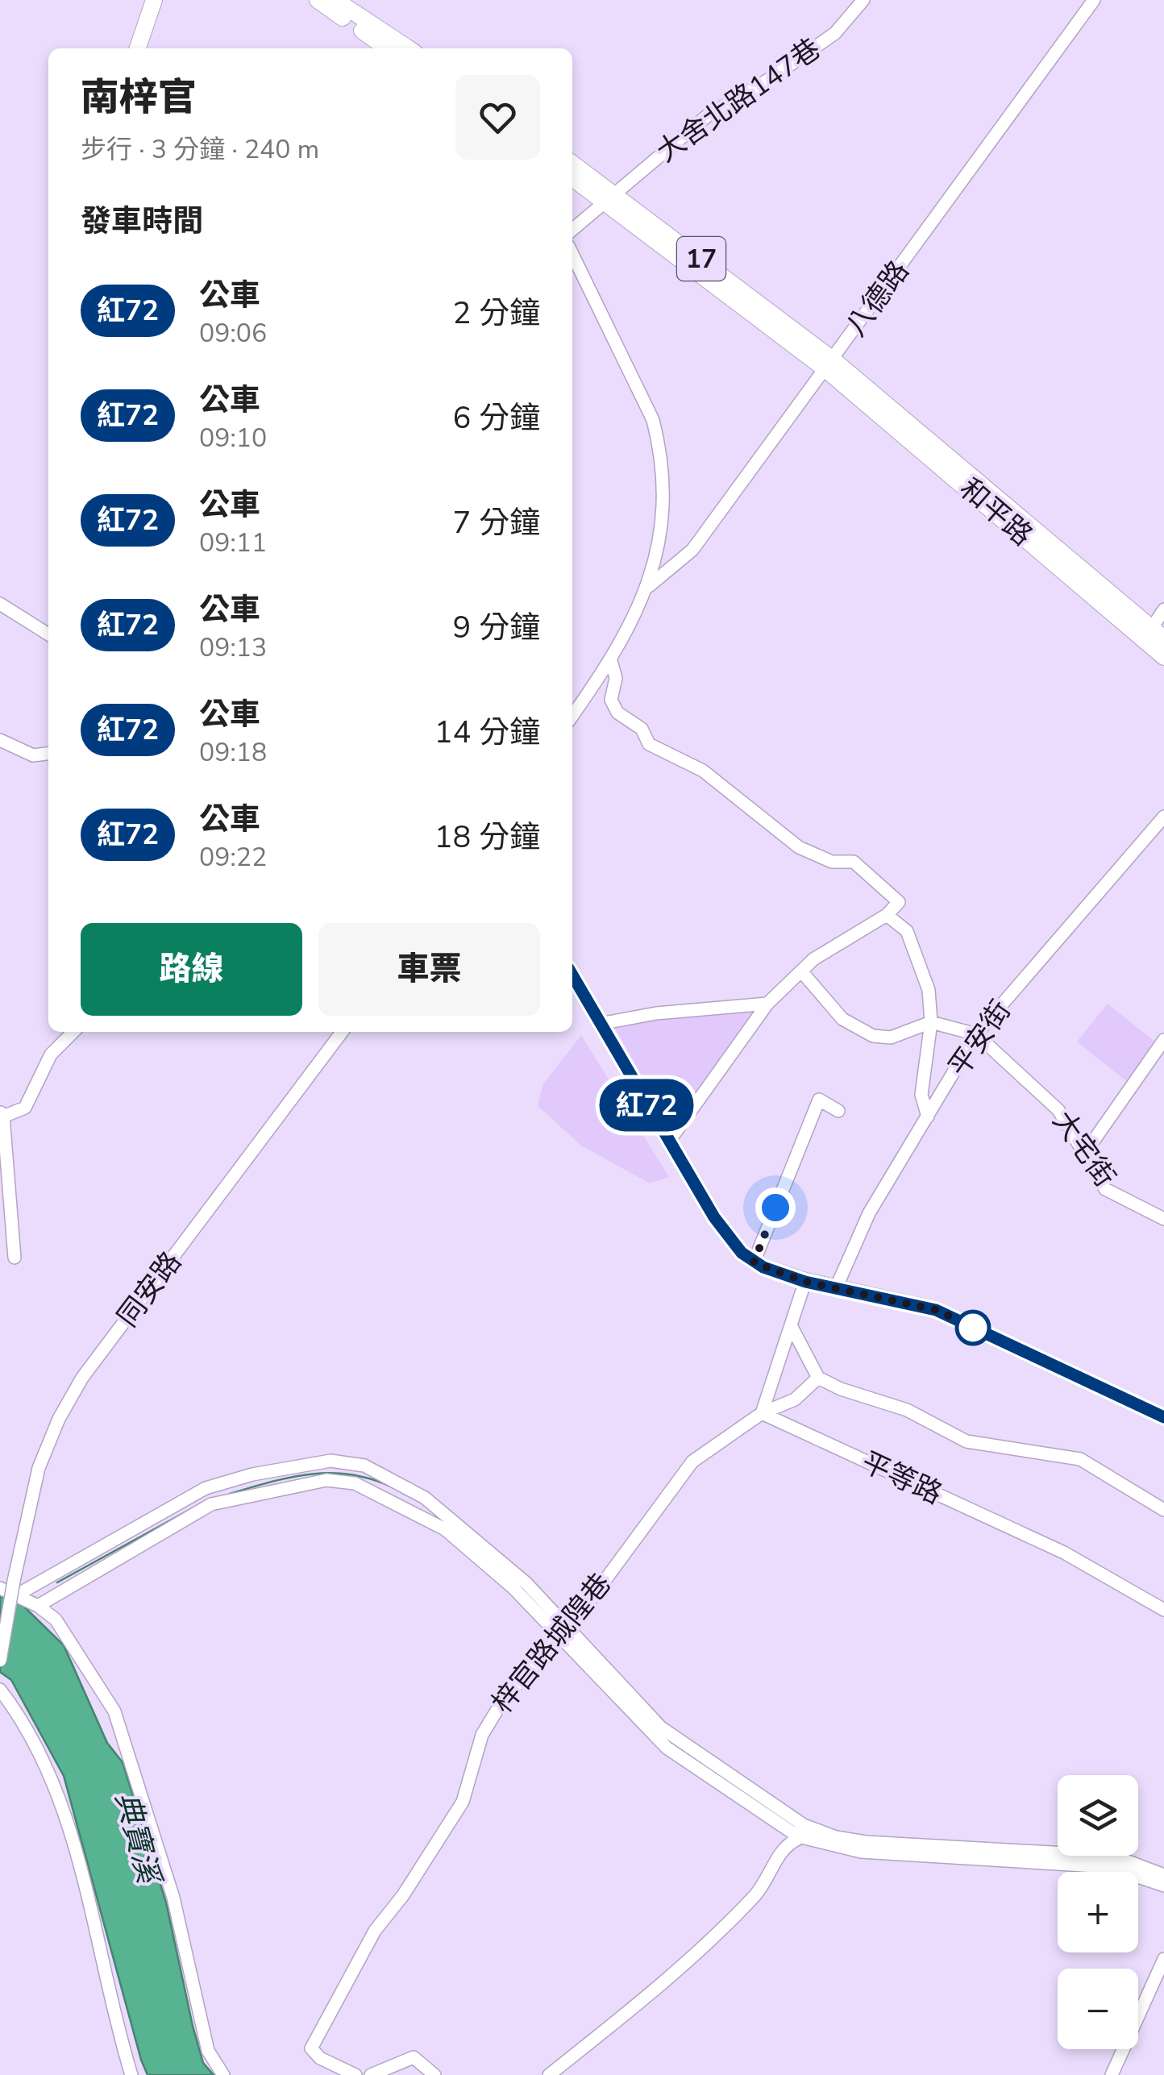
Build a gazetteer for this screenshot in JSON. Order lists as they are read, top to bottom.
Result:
{
  "streets": {
    "main road": ["17", "和平路"],
    "street": [
      "大舍北路147巷",
      "八德路",
      "平安街",
      "大宅街",
      "同安路",
      "平等路",
      "梓官路城隍巷"
    ]
  },
  "crossings": [
    ["大舍北路147巷", "17"],
    ["17", "八德路"],
    ["17", "和平路"],
    ["八德路", "和平路"],
    ["平安街", "大宅街"],
    ["平等路", "梓官路城隍巷"]
  ],
  "water": ["典寶溪"],
  "lines": ["bus line 紅72"],
  "page": {
    "on_map": "紅72",
    "heading": [
      ["南梓官", "步行 · 3 分鐘 · 240 m"],
      "發車時間"
    ],
    "list": [
      {
        "mark": "紅72",
        "name": "公車",
        "note": "09:06",
        "value": "2 分鐘"
      },
      {
        "mark": "紅72",
        "name": "公車",
        "note": "09:10",
        "value": "6 分鐘"
      },
      {
        "mark": "紅72",
        "name": "公車",
        "note": "09:11",
        "value": "7 分鐘"
      },
      {
        "mark": "紅72",
        "name": "公車",
        "note": "09:13",
        "value": "9 分鐘"
      },
      {
        "mark": "紅72",
        "name": "公車",
        "note": "09:18",
        "value": "14 分鐘"
      },
      {
        "mark": "紅72",
        "name": "公車",
        "note": "09:22",
        "value": "18 分鐘"
      }
    ],
    "buttons": ["路線", "車票"],
    "map_buttons": ["+", "−"]
  }
}
